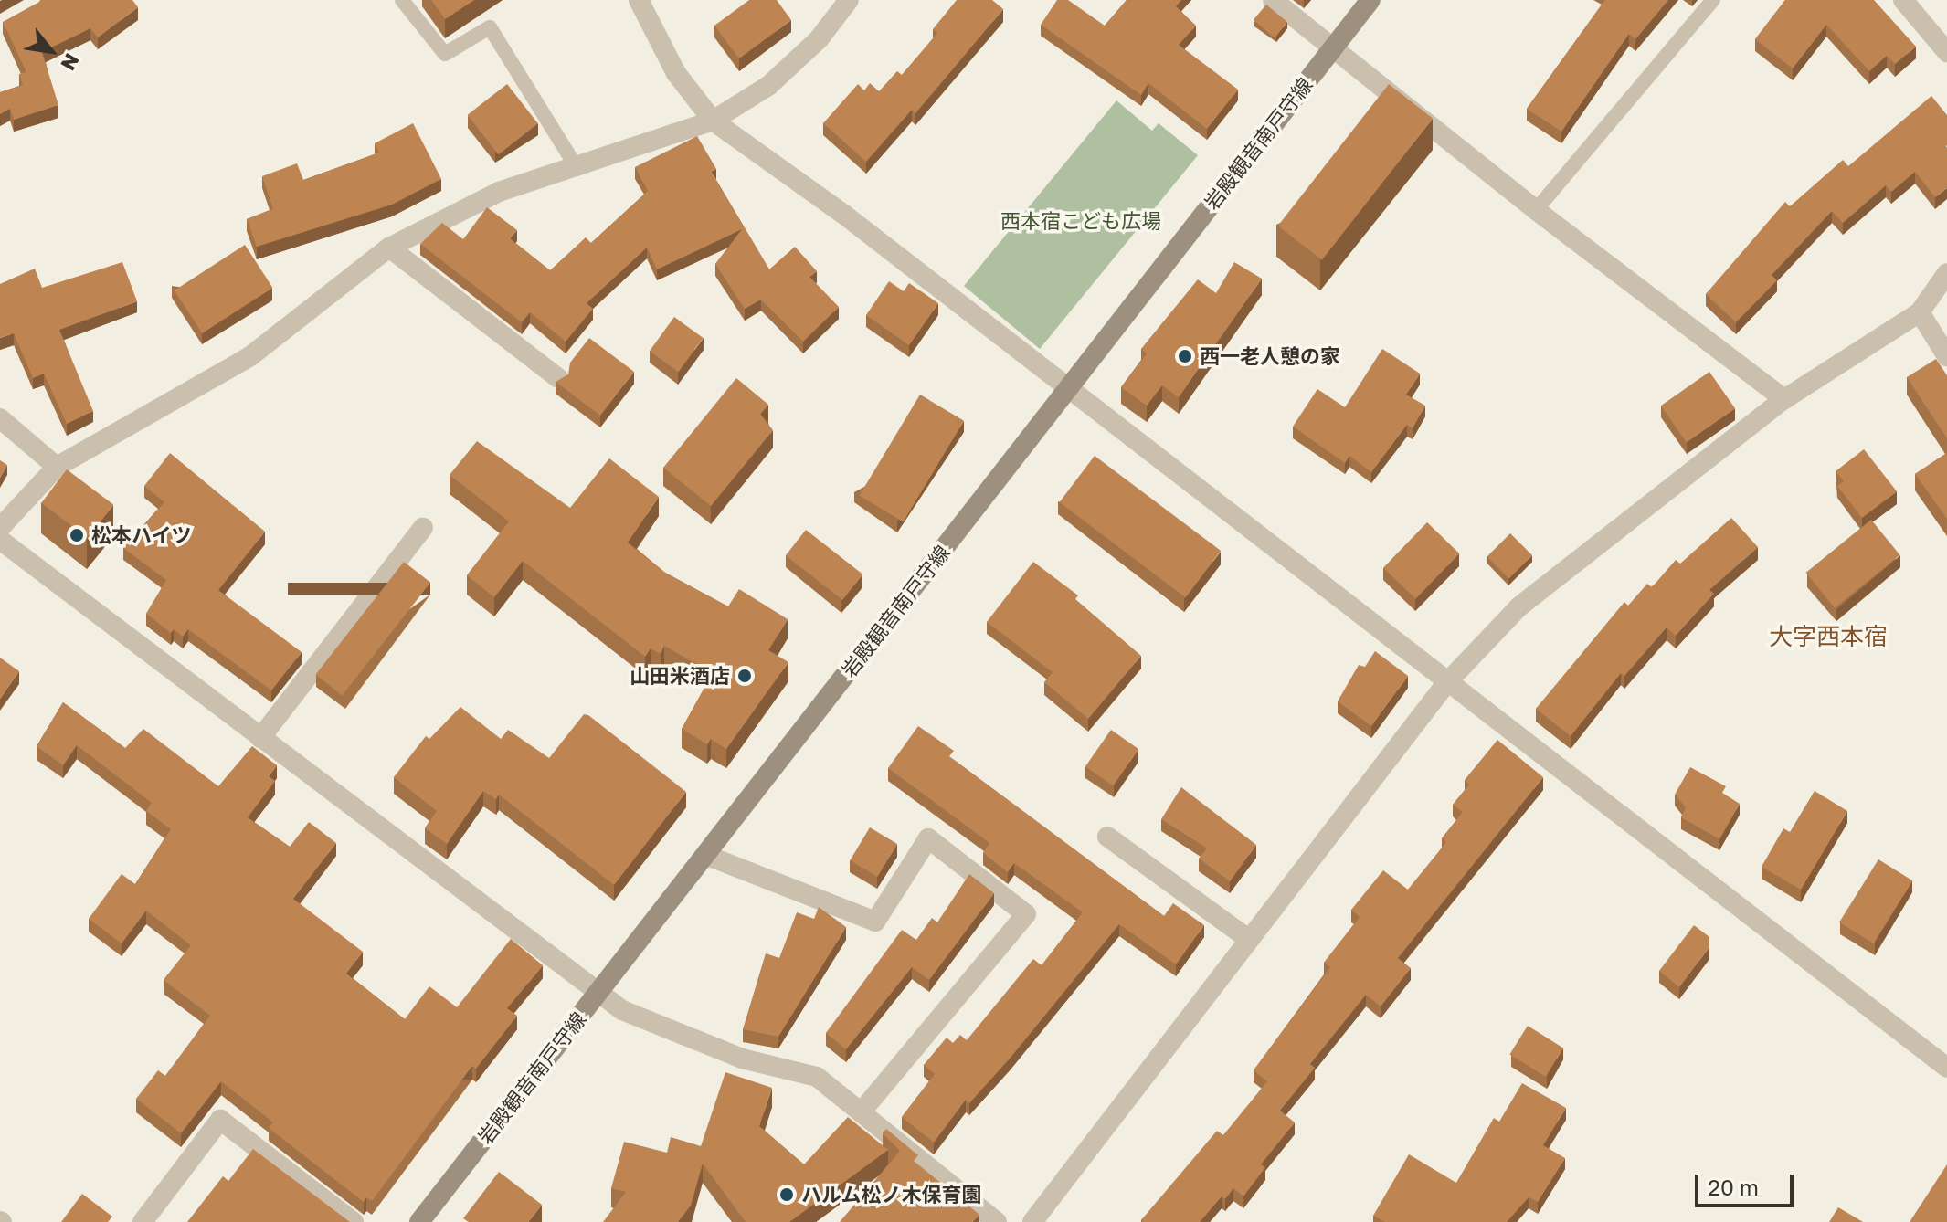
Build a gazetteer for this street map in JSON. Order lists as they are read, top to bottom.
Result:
{
  "streets": {
    "main road": ["岩殿観音南戸守線"]
  },
  "districts": ["大字西本宿"],
  "parks": ["西本宿こども広場"],
  "places": [
    "西一老人憩の家",
    "松本ハイツ",
    "山田米酒店",
    "ハルム松ノ木保育園"
  ],
  "scale_bar": "20 m",
  "north": "bottom right"
}
